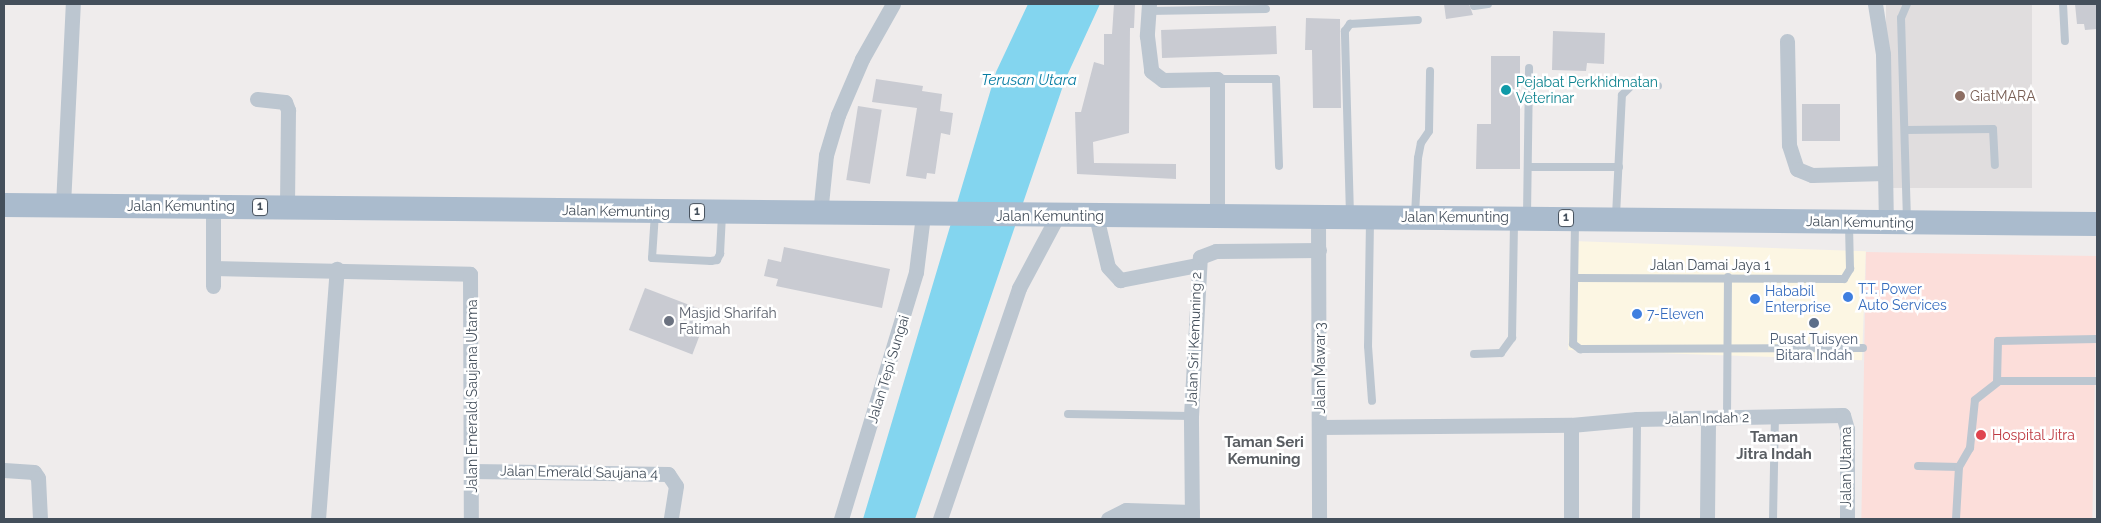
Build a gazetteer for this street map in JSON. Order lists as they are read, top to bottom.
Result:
{
  "streets": {
    "main road": ["Jalan Kemunting", "1"],
    "street": [
      "Jalan Sri Kemuning 2",
      "Jalan Mawar 3",
      "Jalan Tepi Sungai",
      "Jalan Emerald Saujana Utama",
      "Jalan Indah 2",
      "Jalan Utama",
      "Jalan Emerald Saujana 4"
    ],
    "lane": ["Jalan Damai Jaya 1"]
  },
  "crossings": [
    ["Jalan Kemunting", "Jalan Damai Jaya 1"],
    ["Jalan Kemunting", "Jalan Mawar 3"],
    ["Jalan Kemunting", "Jalan Tepi Sungai"],
    ["Jalan Sri Kemuning 2", "Jalan Mawar 3"],
    ["Jalan Mawar 3", "Jalan Indah 2"],
    ["Jalan Emerald Saujana Utama", "Jalan Emerald Saujana 4"],
    ["Jalan Indah 2", "Jalan Utama"]
  ],
  "districts": ["Taman Jitra Indah", "Taman Seri Kemuning"],
  "water": ["Terusan Utara"],
  "places": [
    "Pejabat Perkhidmatan Veterinar",
    "GiatMARA",
    "T.T. Power Auto Services",
    "Hababil Enterprise",
    "7-Eleven",
    "Masjid Sharifah Fatimah",
    "Pusat Tuisyen Bitara Indah",
    "Hospital Jitra"
  ]
}
